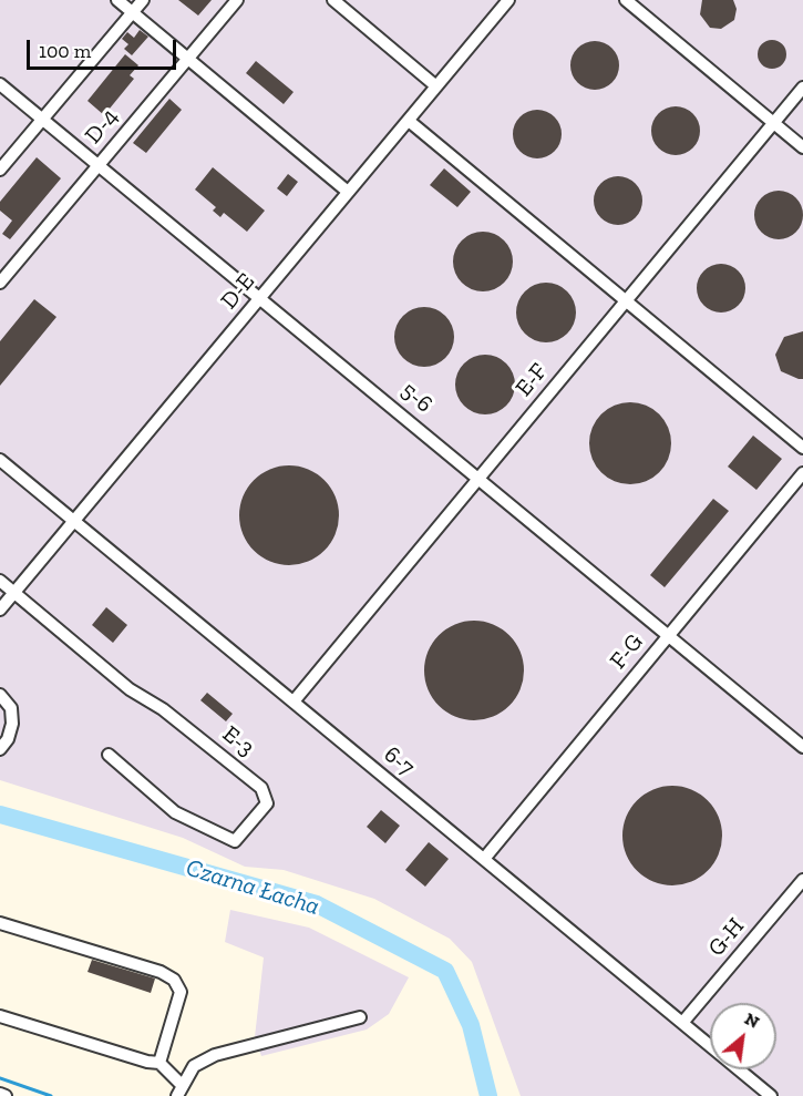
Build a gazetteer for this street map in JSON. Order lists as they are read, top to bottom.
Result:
{
  "streets": {
    "street": [
      "D-4",
      "D-E",
      "E-F",
      "5-6",
      "F-G",
      "E-3",
      "6-7",
      "G-H"
    ]
  },
  "crossings": [
    ["D-4", "5-6"],
    ["D-E", "5-6"],
    ["D-E", "E-3"],
    ["D-E", "6-7"],
    ["E-F", "5-6"],
    ["E-F", "6-7"],
    ["5-6", "F-G"],
    ["F-G", "6-7"],
    ["6-7", "G-H"]
  ],
  "water": ["Czarna Łacha"],
  "scale_bar": "100 m",
  "north": "top right"
}
